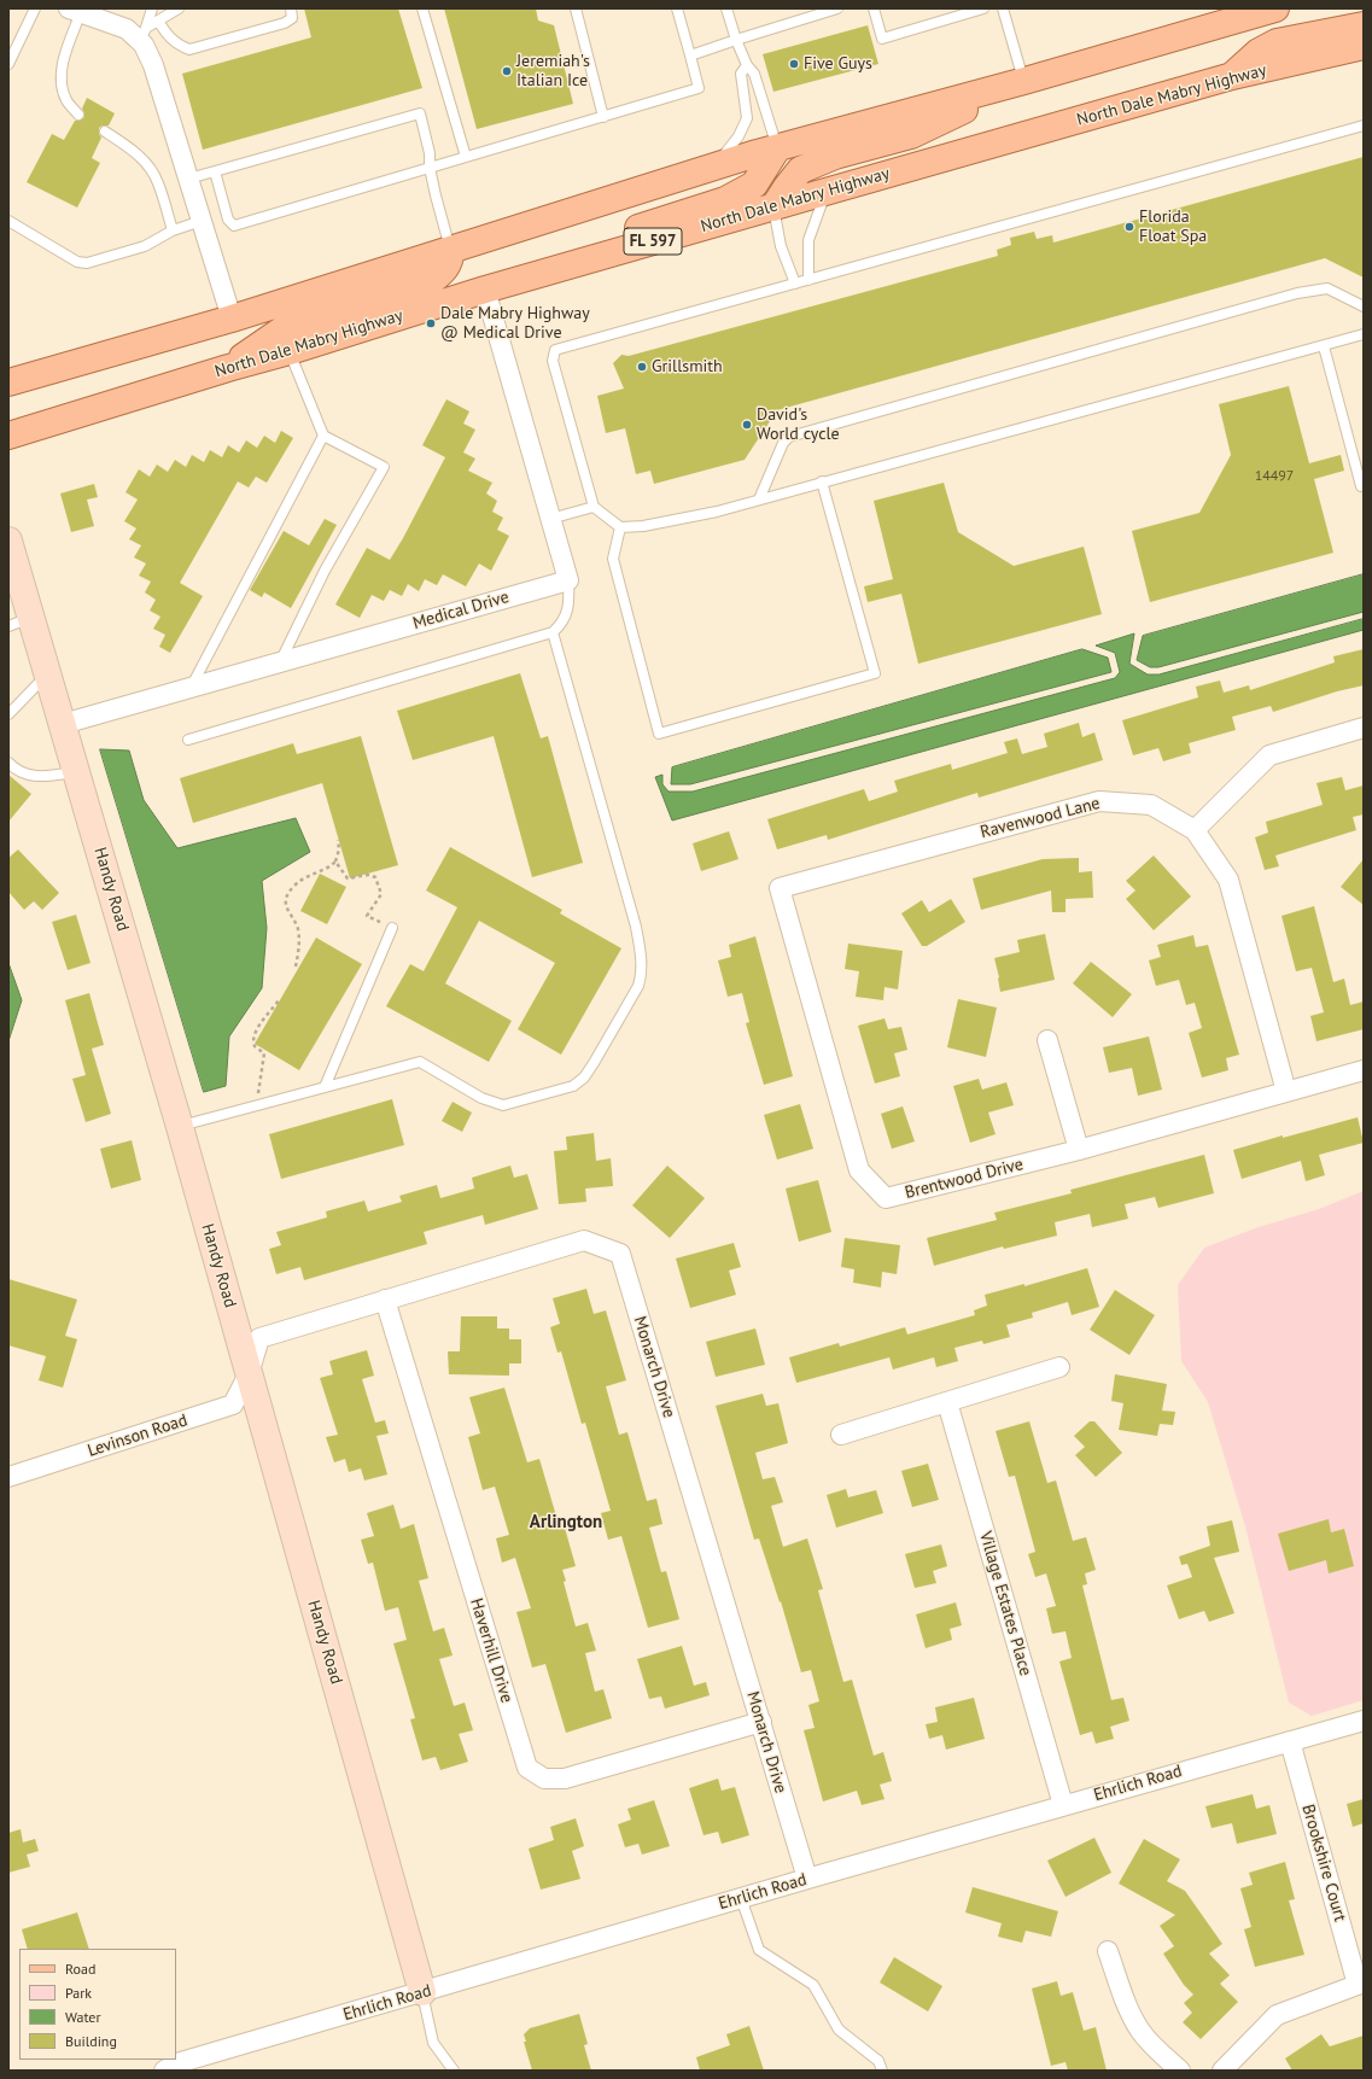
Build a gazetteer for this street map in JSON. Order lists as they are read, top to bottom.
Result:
{
  "streets": {
    "main road": ["North Dale Mabry Highway", "FL 597"],
    "street": [
      "Medical Drive",
      "Ravenwood Lane",
      "Handy Road",
      "Brentwood Drive",
      "Monarch Drive",
      "Levinson Road",
      "Village Estates Place",
      "Haverhill Drive",
      "Ehrlich Road",
      "Brookshire Court"
    ]
  },
  "crossings": [
    ["Medical Drive", "Handy Road"],
    ["Ravenwood Lane", "Brentwood Drive"],
    ["Handy Road", "Monarch Drive"],
    ["Handy Road", "Levinson Road"],
    ["Handy Road", "Ehrlich Road"],
    ["Monarch Drive", "Levinson Road"],
    ["Monarch Drive", "Haverhill Drive"],
    ["Monarch Drive", "Ehrlich Road"],
    ["Village Estates Place", "Ehrlich Road"],
    ["Ehrlich Road", "Brookshire Court"]
  ],
  "districts": ["Arlington"],
  "places": [
    "Five Guys",
    "Jeremiah's Italian Ice",
    "Florida Float Spa",
    "Dale Mabry Highway @ Medical Drive",
    "Grillsmith",
    "David's World cycle"
  ],
  "house_numbers": ["14497"],
  "legend": [
    "Road",
    "Park",
    "Water",
    "Building"
  ]
}
